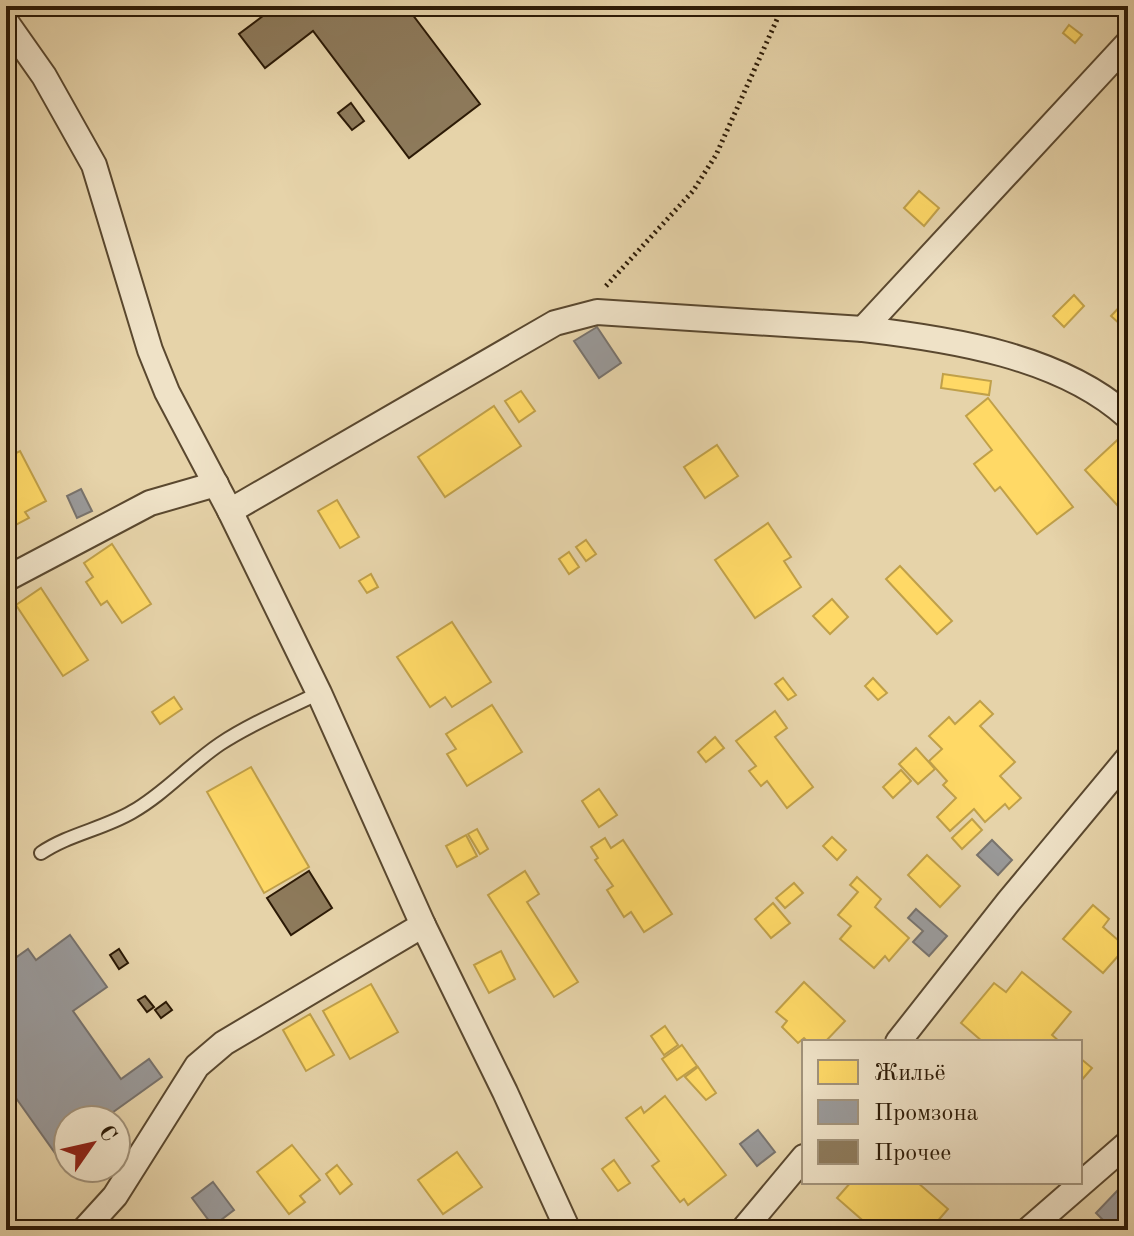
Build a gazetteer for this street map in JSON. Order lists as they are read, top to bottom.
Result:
{
  "legend": ["Жильё", "Промзона", "Прочее"],
  "north": "top right"
}
